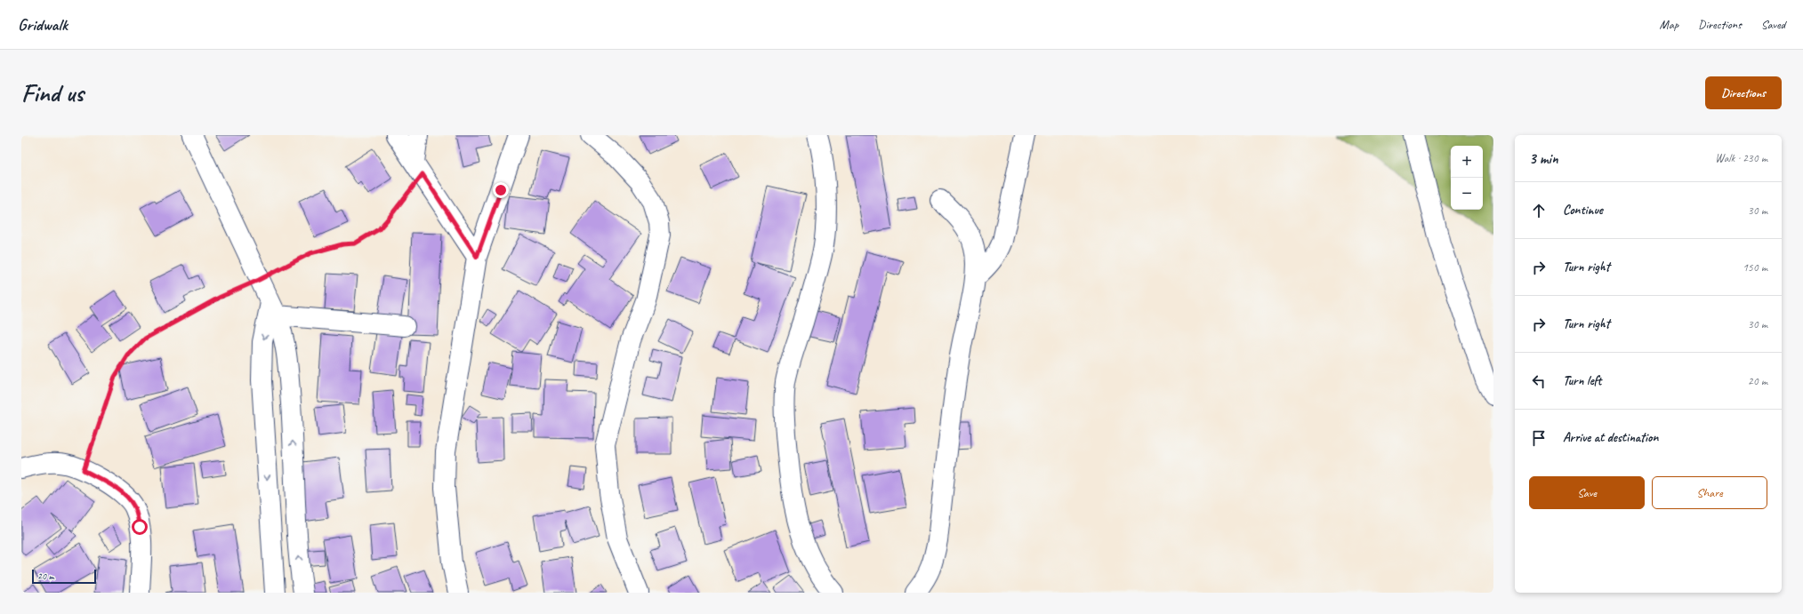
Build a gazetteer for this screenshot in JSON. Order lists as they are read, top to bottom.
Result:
{
  "scale_bar": "20 m",
  "page": {
    "header": "Gridwalk",
    "nav": ["Map", "Directions", "Saved"],
    "buttons": [
      "Directions",
      ["Save", "Share"]
    ],
    "title": "Find us",
    "heading": ["3 min", "Walk · 230 m"],
    "map_buttons": ["+", "−"],
    "list": [
      ["Continue", "30 m"],
      ["Turn right", "150 m"],
      ["Turn right", "30 m"],
      ["Turn left", "20 m"],
      "Arrive at destination"
    ],
    "scale": "20 m"
  }
}
